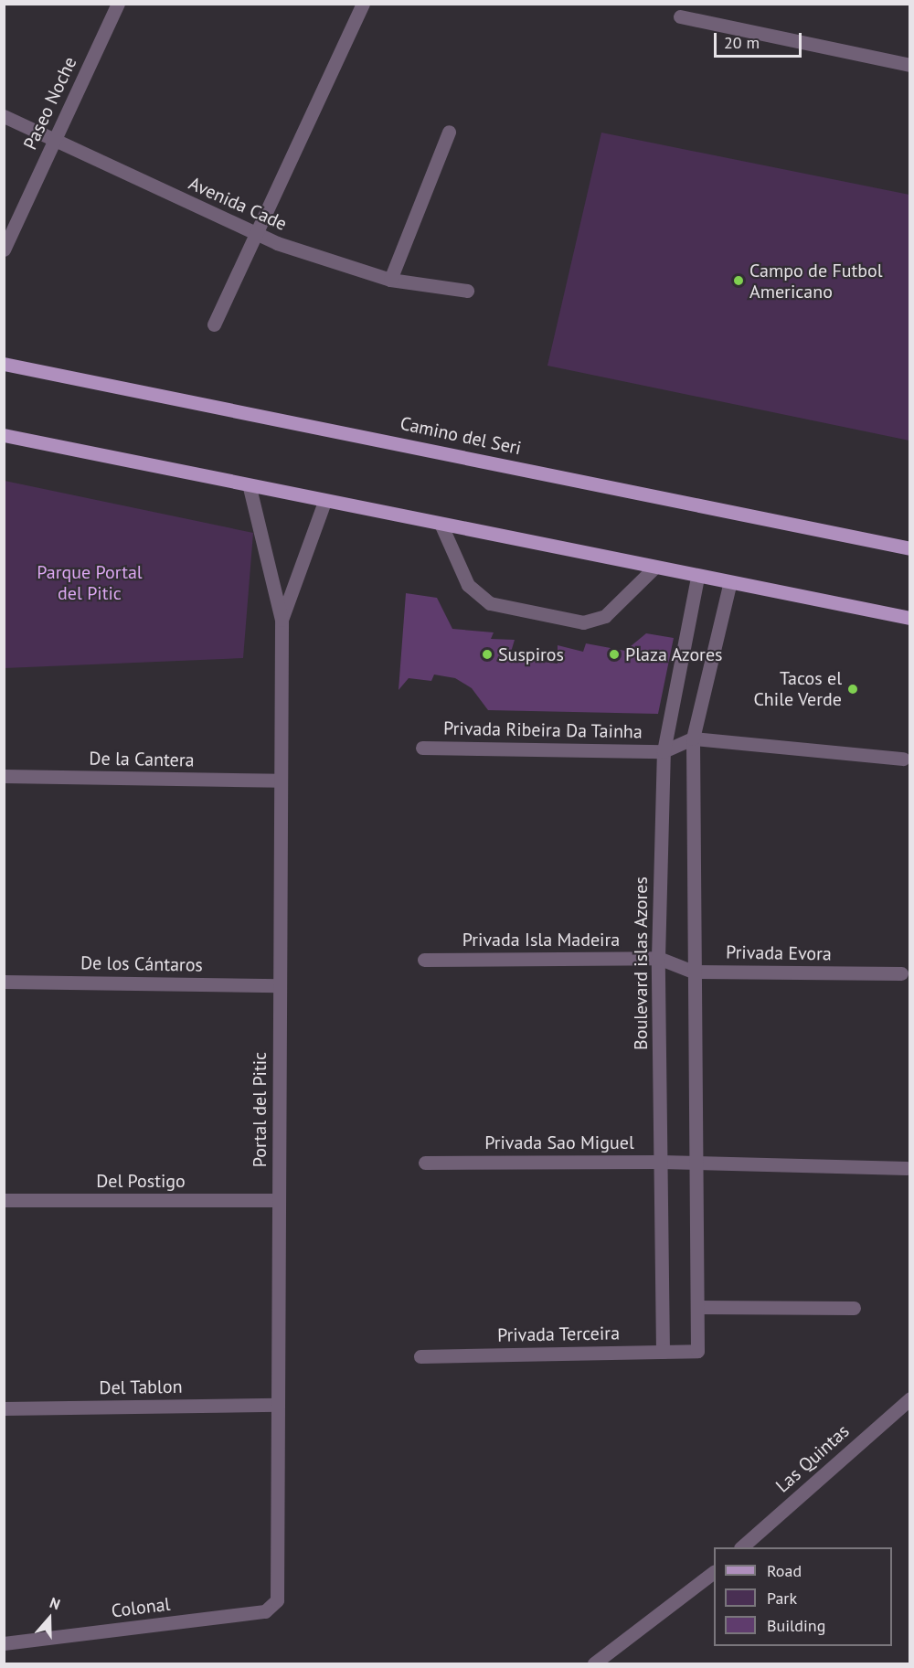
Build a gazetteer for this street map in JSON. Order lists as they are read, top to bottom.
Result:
{
  "streets": {
    "main road": ["Camino del Seri"],
    "street": [
      "Paseo Noche",
      "Avenida Cade",
      "Privada Ribeira Da Tainha",
      "De la Cantera",
      "Privada Isla Madeira",
      "Privada Evora",
      "Boulevard islas Azores",
      "De los Cántaros",
      "Portal del Pitic",
      "Privada Sao Miguel",
      "Del Postigo",
      "Privada Terceira",
      "Del Tablon",
      "Las Quintas",
      "Colonal"
    ]
  },
  "crossings": [
    ["Paseo Noche", "Avenida Cade"],
    ["Privada Ribeira Da Tainha", "Boulevard islas Azores"],
    ["De la Cantera", "Portal del Pitic"],
    ["Privada Isla Madeira", "Privada Evora"],
    ["Privada Isla Madeira", "Boulevard islas Azores"],
    ["Privada Evora", "Boulevard islas Azores"],
    ["Boulevard islas Azores", "Privada Sao Miguel"],
    ["Boulevard islas Azores", "Privada Terceira"],
    ["De los Cántaros", "Portal del Pitic"],
    ["Portal del Pitic", "Del Postigo"],
    ["Portal del Pitic", "Del Tablon"],
    ["Portal del Pitic", "Colonal"]
  ],
  "parks": ["Parque Portal del Pitic"],
  "places": [
    "Campo de Futbol Americano",
    "Suspiros",
    "Plaza Azores",
    "Tacos el Chile Verde"
  ],
  "legend": ["Road", "Park", "Building"],
  "scale_bar": "20 m",
  "north": "top"
}
